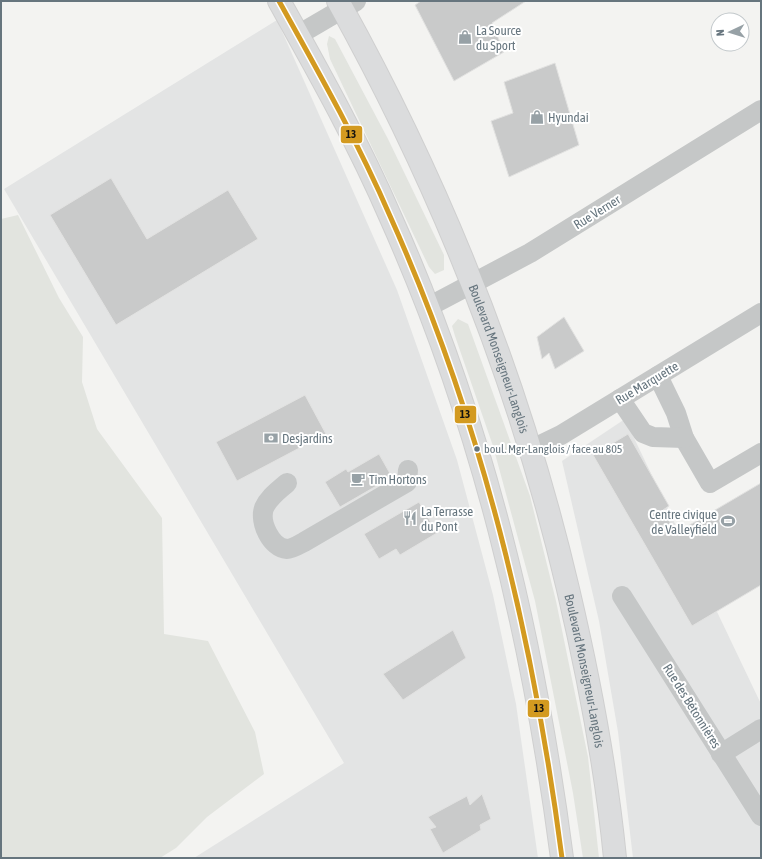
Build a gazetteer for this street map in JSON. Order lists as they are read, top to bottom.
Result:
{
  "streets": {
    "highway": ["Boulevard Monseigneur-Langlois"],
    "street": ["Rue Verner", "Rue Marquette", "Rue des Bétonnières"]
  },
  "crossings": [
    ["Rue Verner", "Boulevard Monseigneur-Langlois"],
    ["Boulevard Monseigneur-Langlois", "Rue Marquette"]
  ],
  "places": {
    "shop": ["La Source du Sport", "Hyundai"],
    "bank": ["Desjardins"],
    "other": ["boul. Mgr-Langlois / face au 805"],
    "cafe": ["Tim Hortons"],
    "restaurant": ["La Terrasse du Pont"],
    "sports": ["Centre civique de Valleyfield"]
  },
  "lines": ["transit line 13"],
  "north": "left"
}
